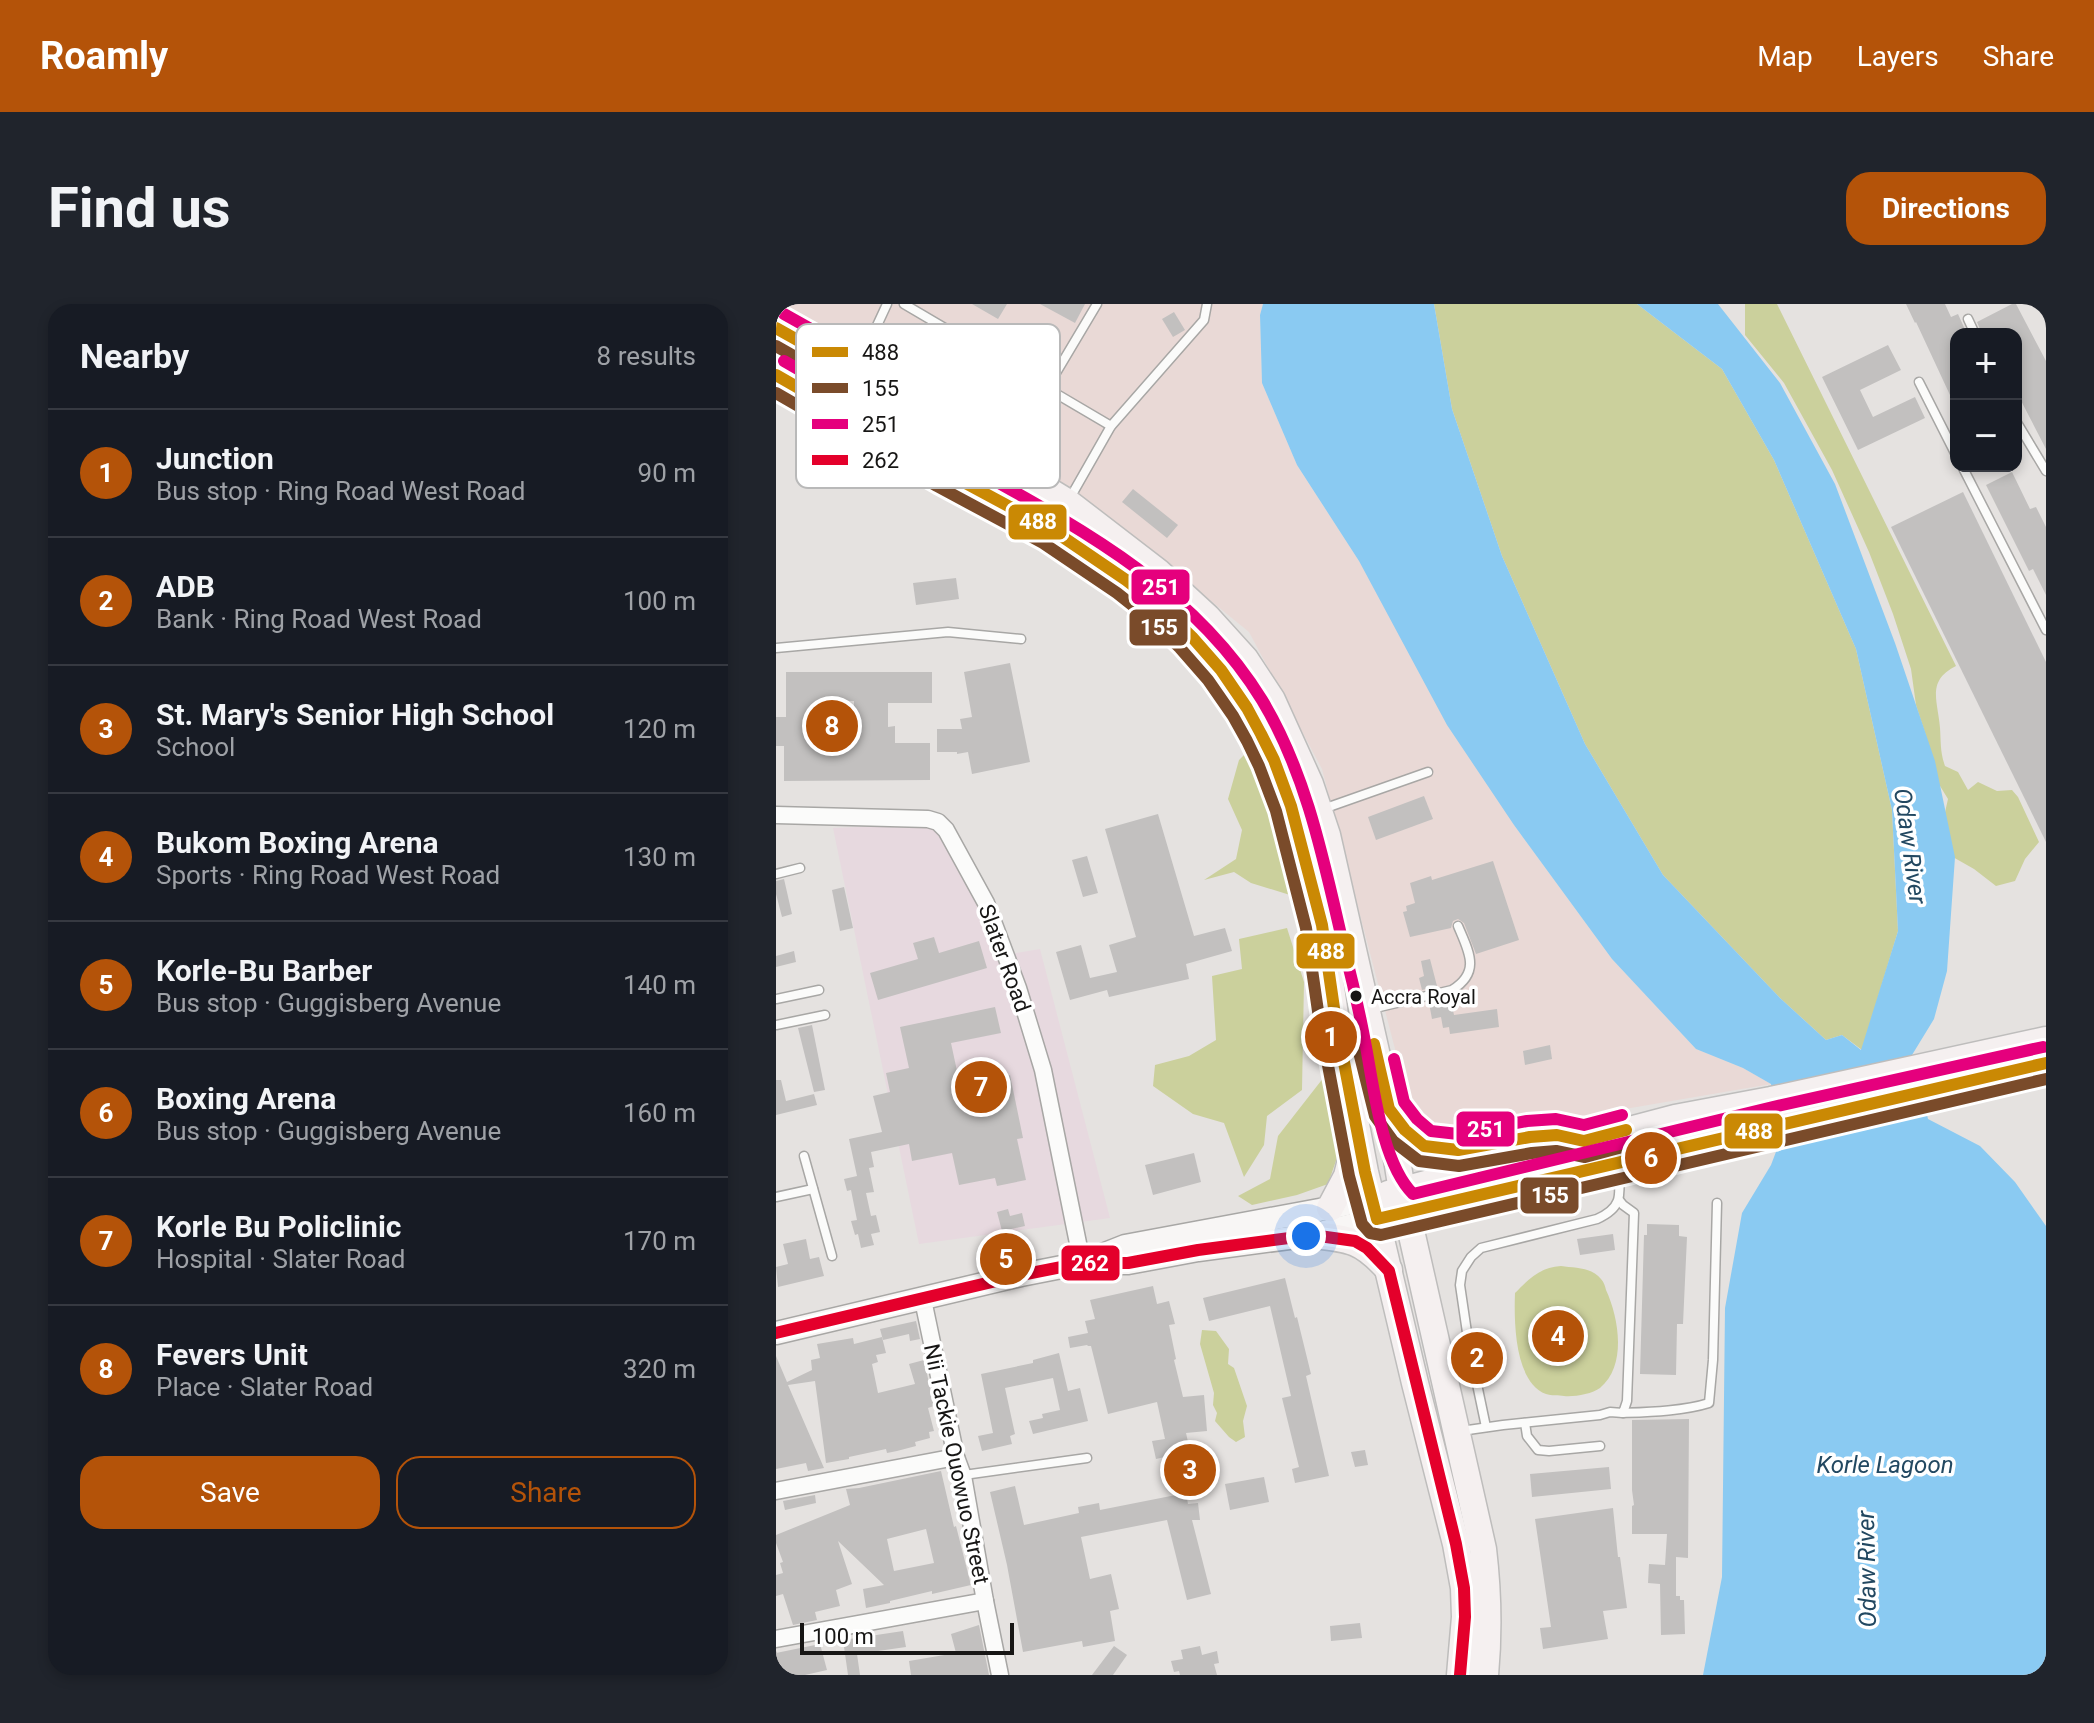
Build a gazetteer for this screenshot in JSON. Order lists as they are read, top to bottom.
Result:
{
  "streets": {
    "street": ["Slater Road", "Nii Tackie Ouowuo Street"]
  },
  "water": ["Odaw River", "Korle Lagoon"],
  "places": ["Accra Royal"],
  "lines": [
    "transit line 251",
    "transit line 488",
    "transit line 155",
    "transit line 262"
  ],
  "legend": [
    "488",
    "155",
    "251",
    "262"
  ],
  "scale_bar": "100 m",
  "page": {
    "header": "Roamly",
    "nav": ["Map", "Layers", "Share"],
    "buttons": [
      "Directions",
      ["Save", "Share"]
    ],
    "title": "Find us",
    "heading": ["Nearby", "8 results"],
    "map_buttons": ["+", "−"],
    "list": [
      {
        "mark": "1",
        "name": "Junction",
        "note": "Bus stop · Ring Road West Road",
        "value": "90 m"
      },
      {
        "mark": "2",
        "name": "ADB",
        "note": "Bank · Ring Road West Road",
        "value": "100 m"
      },
      {
        "mark": "3",
        "name": "St. Mary's Senior High School",
        "note": "School",
        "value": "120 m"
      },
      {
        "mark": "4",
        "name": "Bukom Boxing Arena",
        "note": "Sports · Ring Road West Road",
        "value": "130 m"
      },
      {
        "mark": "5",
        "name": "Korle-Bu Barber",
        "note": "Bus stop · Guggisberg Avenue",
        "value": "140 m"
      },
      {
        "mark": "6",
        "name": "Boxing Arena",
        "note": "Bus stop · Guggisberg Avenue",
        "value": "160 m"
      },
      {
        "mark": "7",
        "name": "Korle Bu Policlinic",
        "note": "Hospital · Slater Road",
        "value": "170 m"
      },
      {
        "mark": "8",
        "name": "Fevers Unit",
        "note": "Place · Slater Road",
        "value": "320 m"
      }
    ],
    "pins": [
      "8",
      "1",
      "7",
      "6",
      "5",
      "4",
      "2",
      "3"
    ],
    "scale": "100 m"
  }
}
